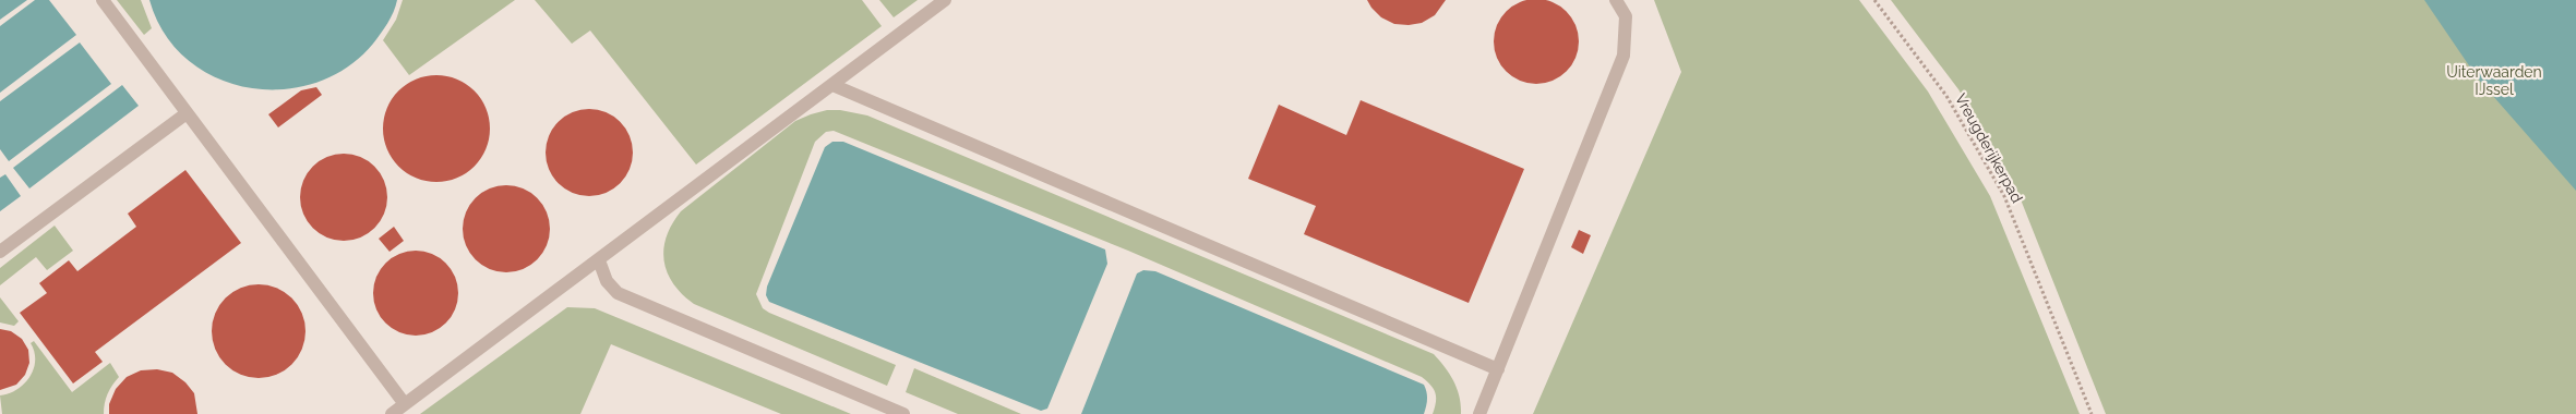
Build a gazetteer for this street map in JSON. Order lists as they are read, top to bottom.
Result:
{
  "streets": {
    "path": ["Vreugderijkerpad"]
  },
  "parks": ["Uiterwaarden IJssel"]
}
